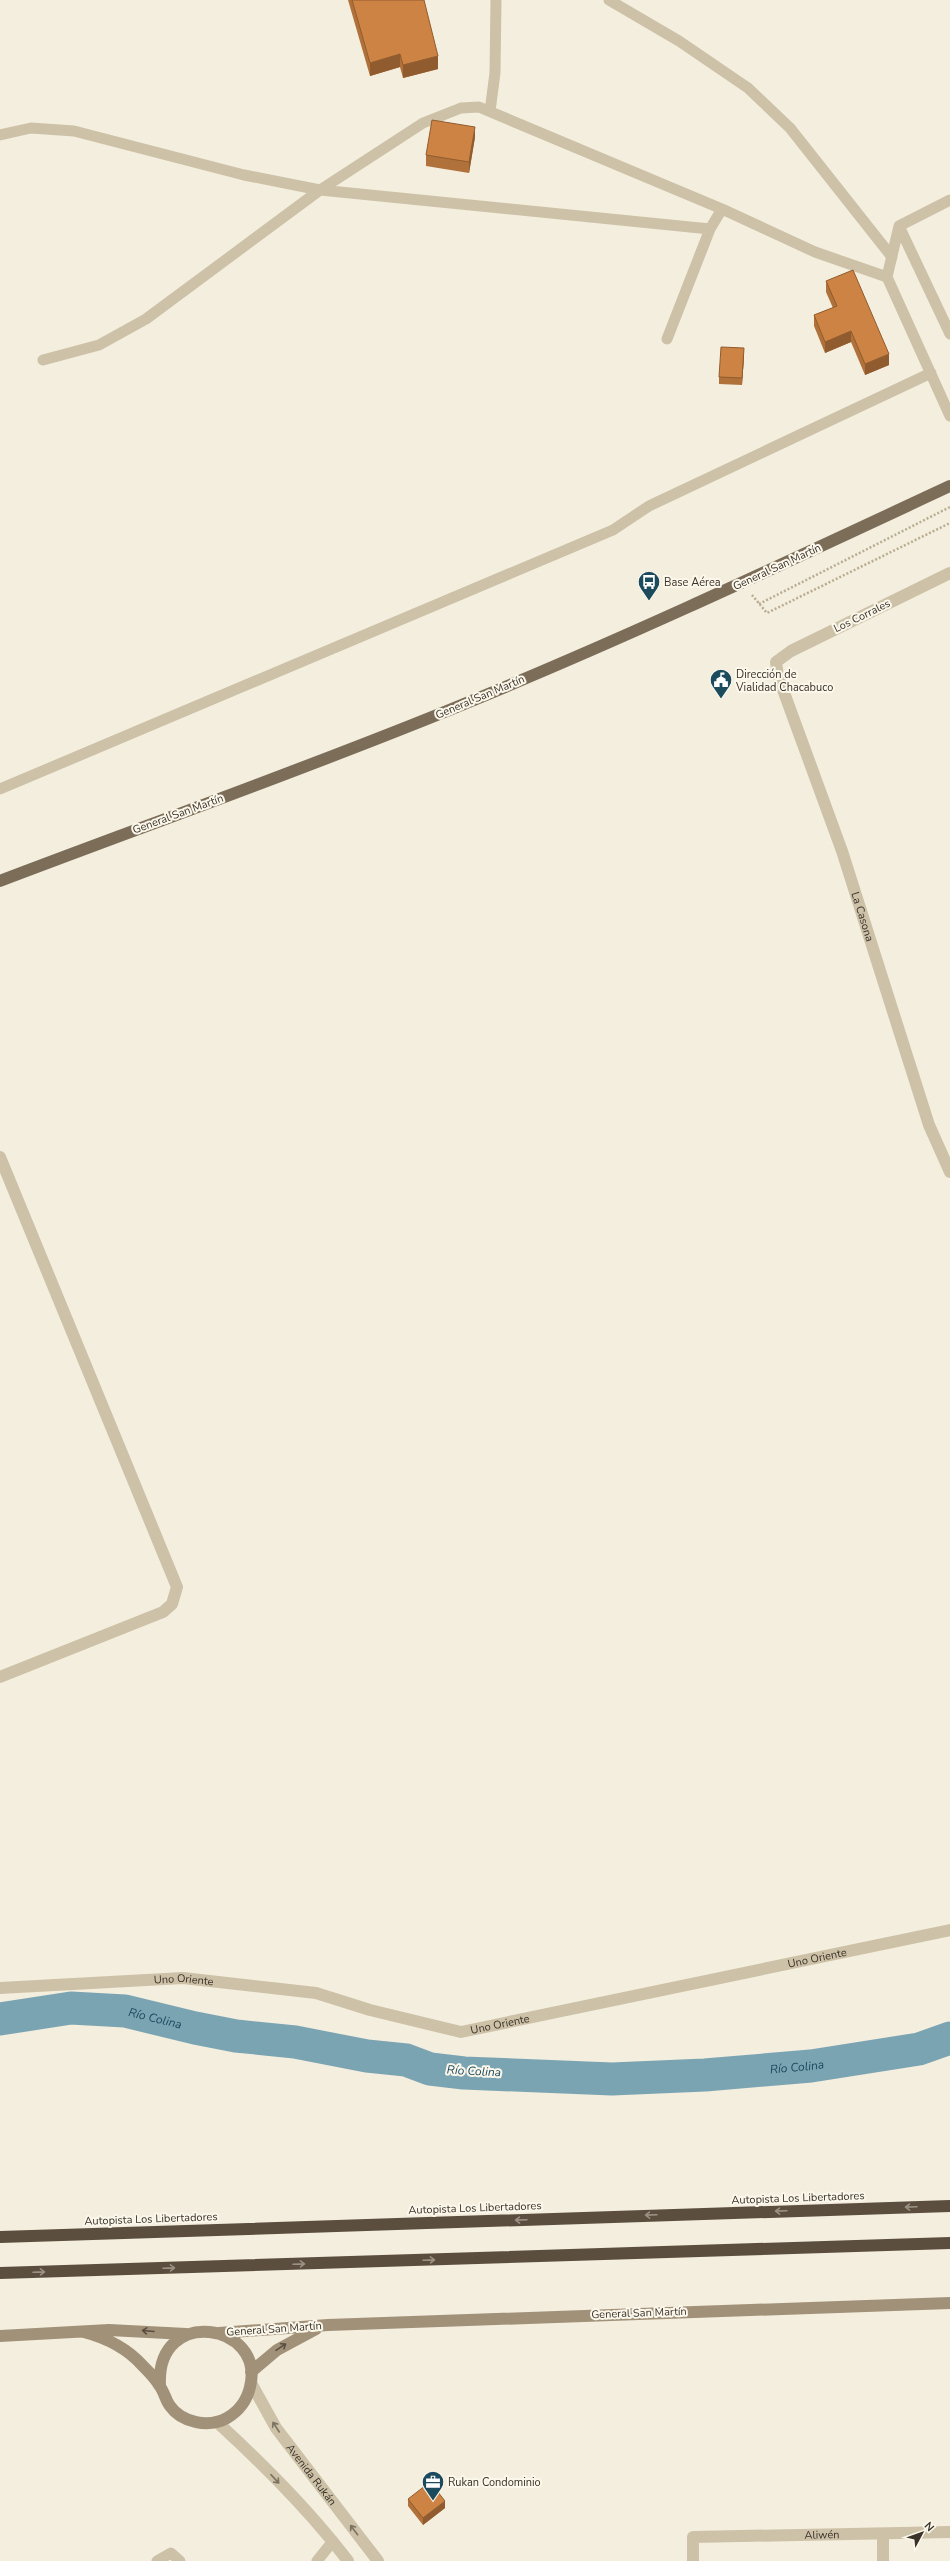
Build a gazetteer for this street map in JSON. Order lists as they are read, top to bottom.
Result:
{
  "streets": {
    "highway": ["Autopista Los Libertadores"],
    "main road": ["General San Martín"],
    "street": [
      "Los Corrales",
      "La Casona",
      "Uno Oriente",
      "Avenida Rukán",
      "Aliwén"
    ]
  },
  "crossings": [
    ["General San Martín", "Avenida Rukán"],
    ["Los Corrales", "La Casona"]
  ],
  "water": ["Río Colina"],
  "places": {
    "bus stop": ["Base Aérea"],
    "public building": ["Dirección de Vialidad Chacabuco"],
    "office": ["Rukan Condominio"]
  },
  "north": "top right"
}
